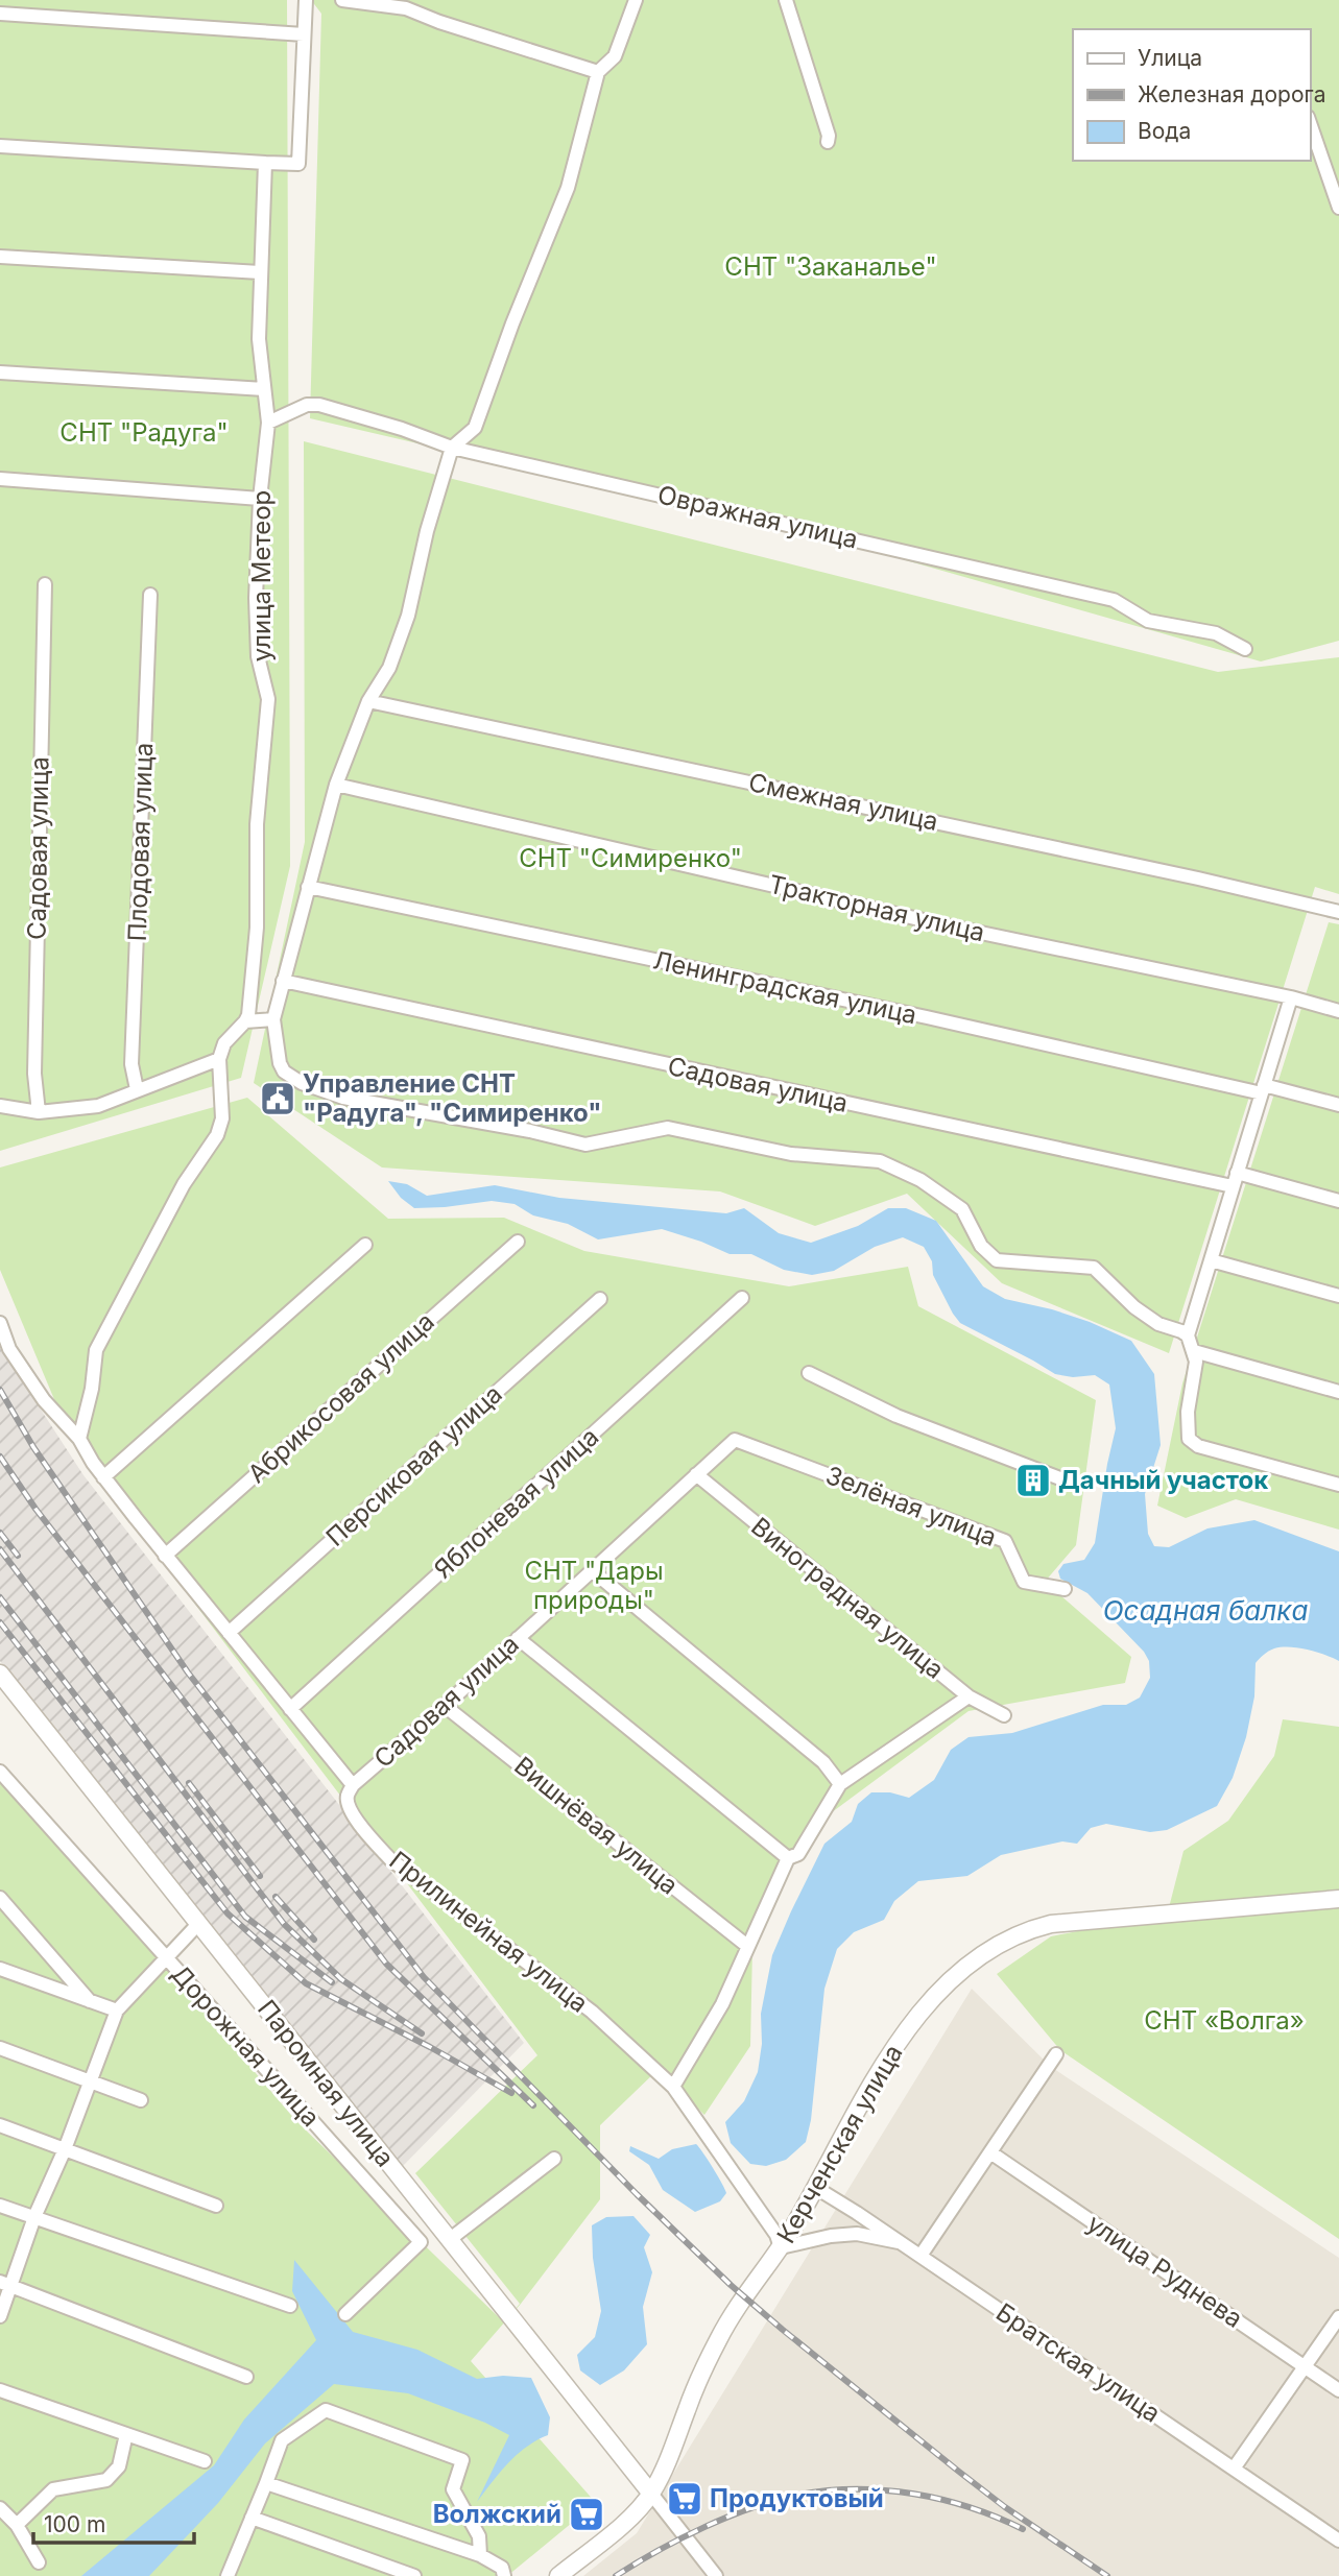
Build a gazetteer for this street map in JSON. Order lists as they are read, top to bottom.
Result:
{
  "streets": {
    "street": [
      "Овражная улица",
      "улица Метеор",
      "Смежная улица",
      "Плодовая улица",
      "Садовая улица",
      "Тракторная улица",
      "Ленинградская улица",
      "Абрикосовая улица",
      "Персиковая улица",
      "Яблоневая улица",
      "Зелёная улица",
      "Виноградная улица",
      "Вишнёвая улица",
      "Прилинейная улица",
      "Дорожная улица",
      "Паромная улица",
      "Керченская улица",
      "улица Руднева",
      "Братская улица"
    ]
  },
  "crossings": [
    ["Овражная улица", "улица Метеор"],
    ["Садовая улица", "Зелёная улица"],
    ["Садовая улица", "Виноградная улица"],
    ["Садовая улица", "Вишнёвая улица"],
    ["Садовая улица", "Прилинейная улица"],
    ["Прилинейная улица", "Керченская улица"],
    ["Паромная улица", "Керченская улица"],
    ["Керченская улица", "Братская улица"]
  ],
  "water": ["Осадная балка"],
  "parks": [
    "СНТ \"Заканалье\"",
    "СНТ \"Радуга\"",
    "СНТ \"Симиренко\"",
    "СНТ \"Дары природы\"",
    "СНТ «Волга»"
  ],
  "places": {
    "public building": ["Управление СНТ \"Радуга\", \"Симиренко\""],
    "building": ["Дачный участок"],
    "supermarket": ["Продуктовый", "Волжский"]
  },
  "legend": ["Улица", "Железная дорога", "Вода"],
  "scale_bar": "100 m"
}
